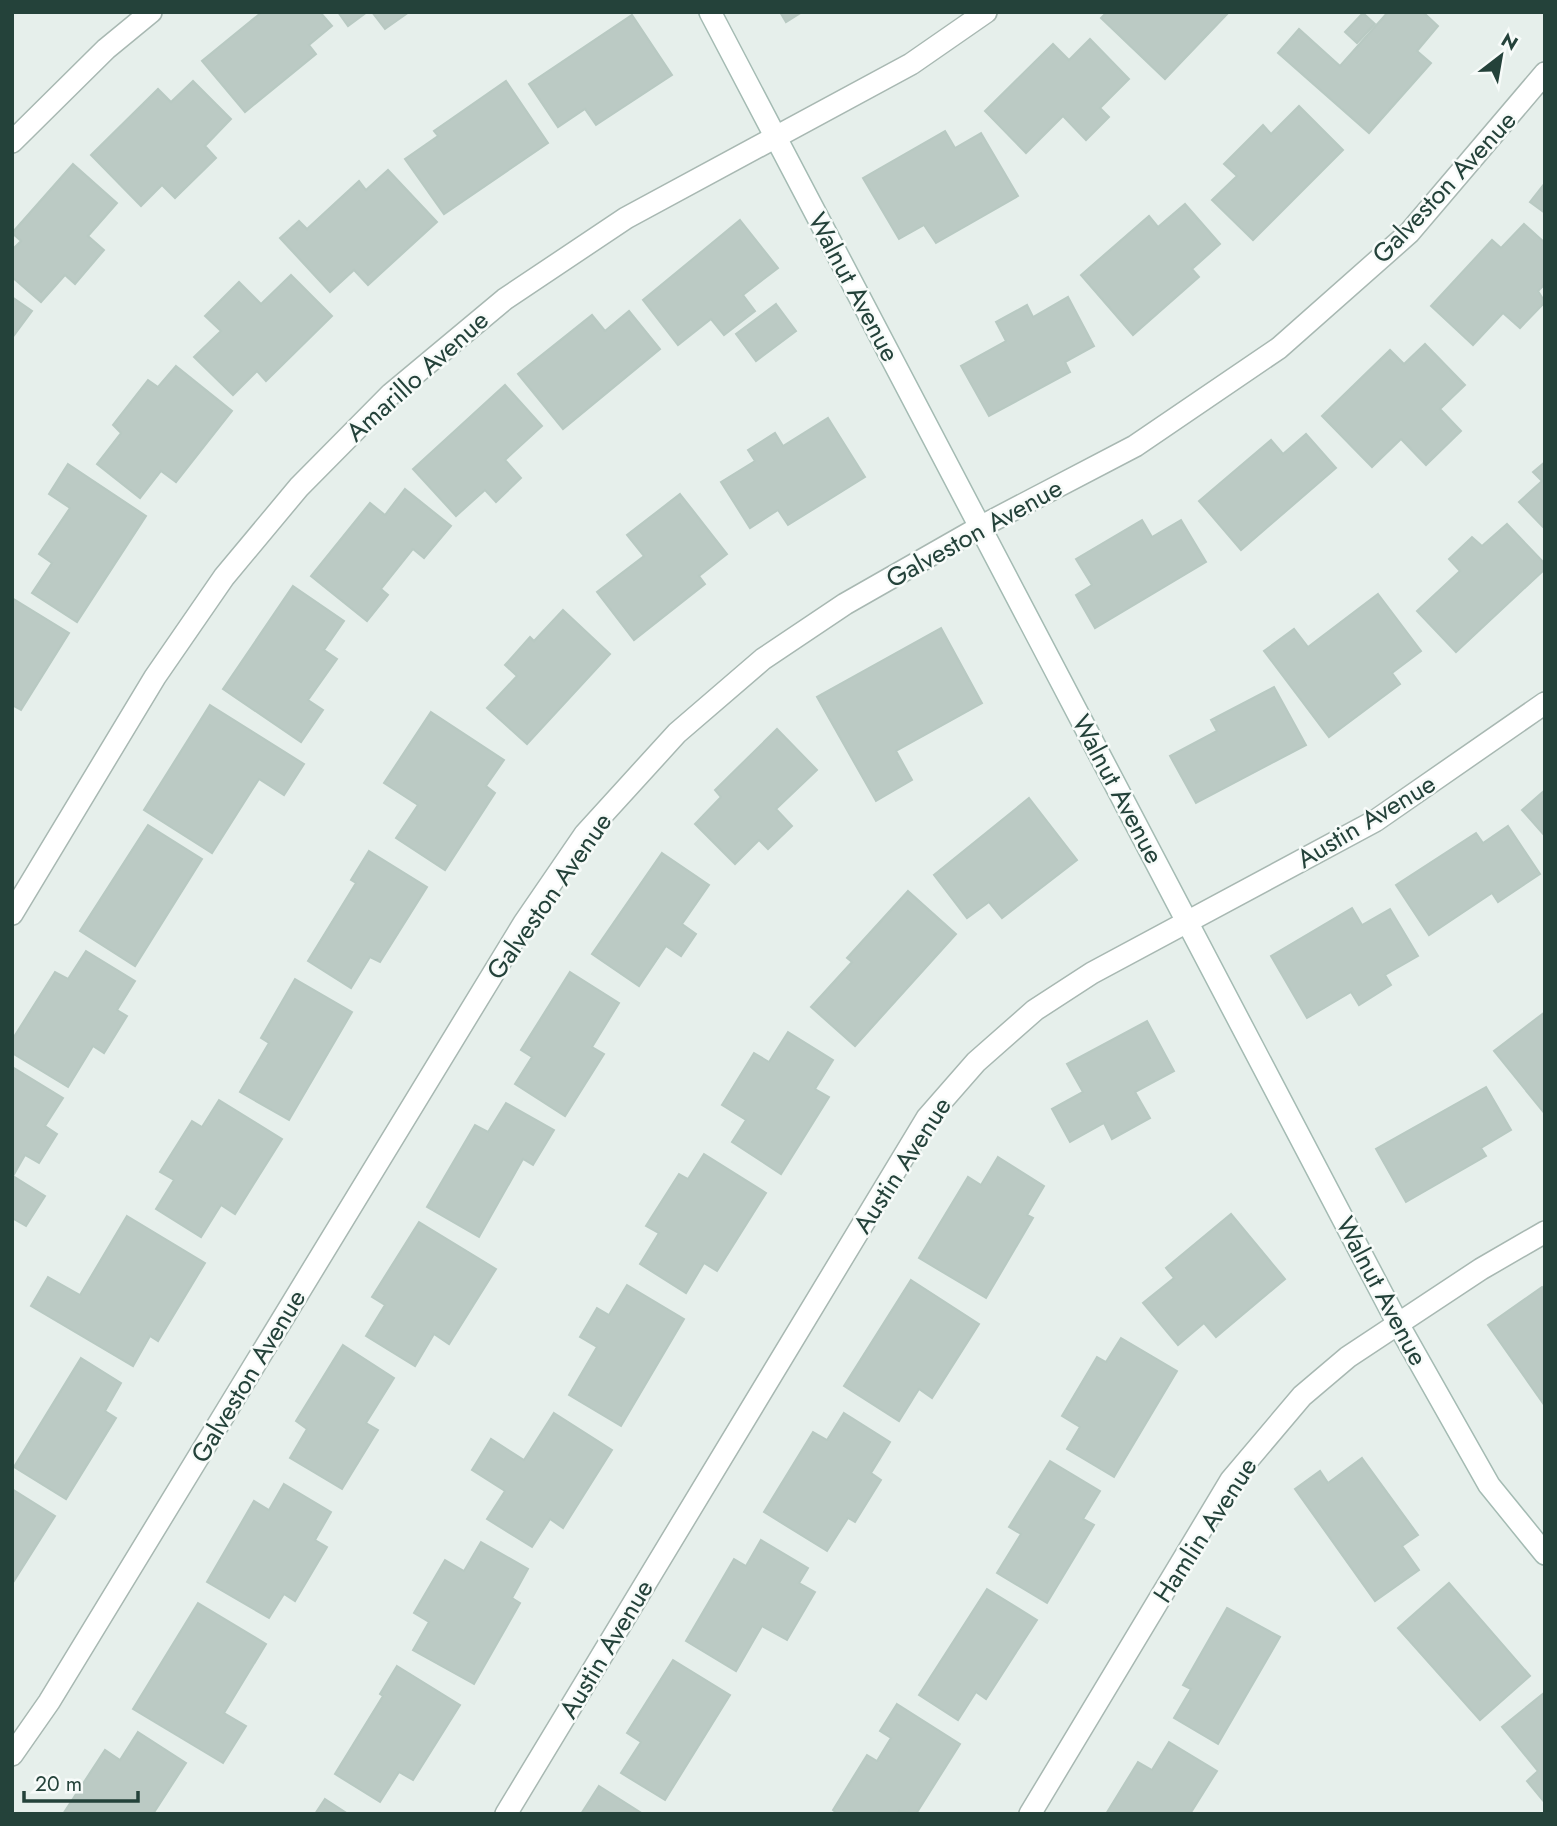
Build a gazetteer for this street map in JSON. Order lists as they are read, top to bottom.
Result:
{
  "streets": {
    "street": [
      "Galveston Avenue",
      "Walnut Avenue",
      "Amarillo Avenue",
      "Austin Avenue",
      "Hamlin Avenue"
    ]
  },
  "crossings": [
    ["Galveston Avenue", "Walnut Avenue"],
    ["Walnut Avenue", "Amarillo Avenue"],
    ["Walnut Avenue", "Austin Avenue"],
    ["Walnut Avenue", "Hamlin Avenue"]
  ],
  "scale_bar": "20 m",
  "north": "top right"
}
